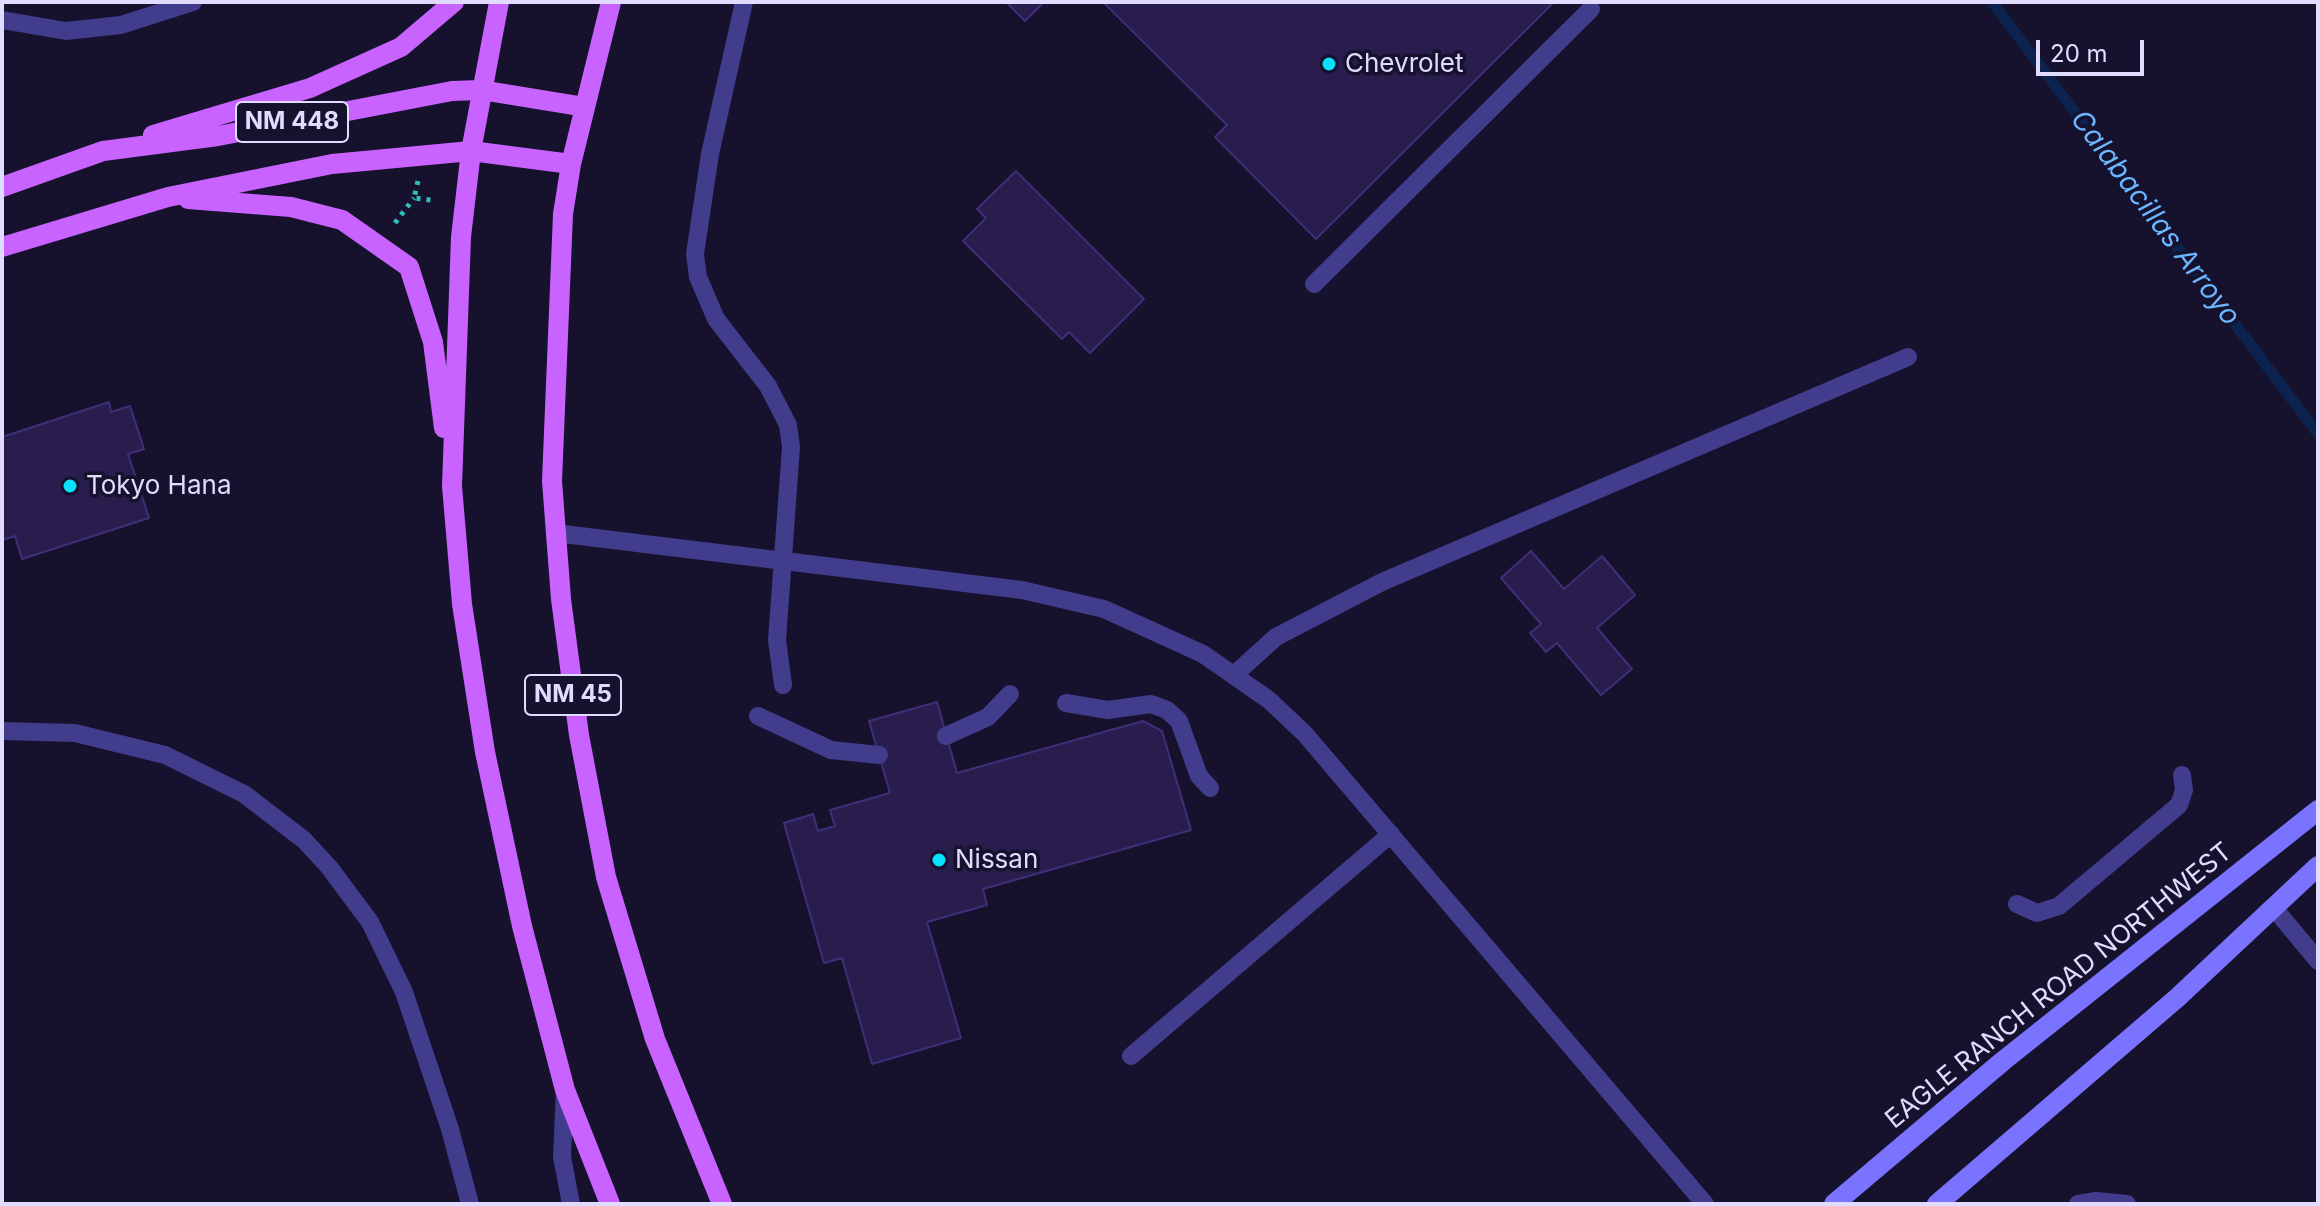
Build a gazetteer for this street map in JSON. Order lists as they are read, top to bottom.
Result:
{
  "streets": {
    "main road": ["NM 448", "NM 45", "EAGLE RANCH ROAD NORTHWEST"]
  },
  "crossings": [
    ["NM 448", "NM 45"]
  ],
  "water": ["Calabacillas Arroyo"],
  "places": ["Chevrolet", "Tokyo Hana", "Nissan"],
  "scale_bar": "20 m"
}
